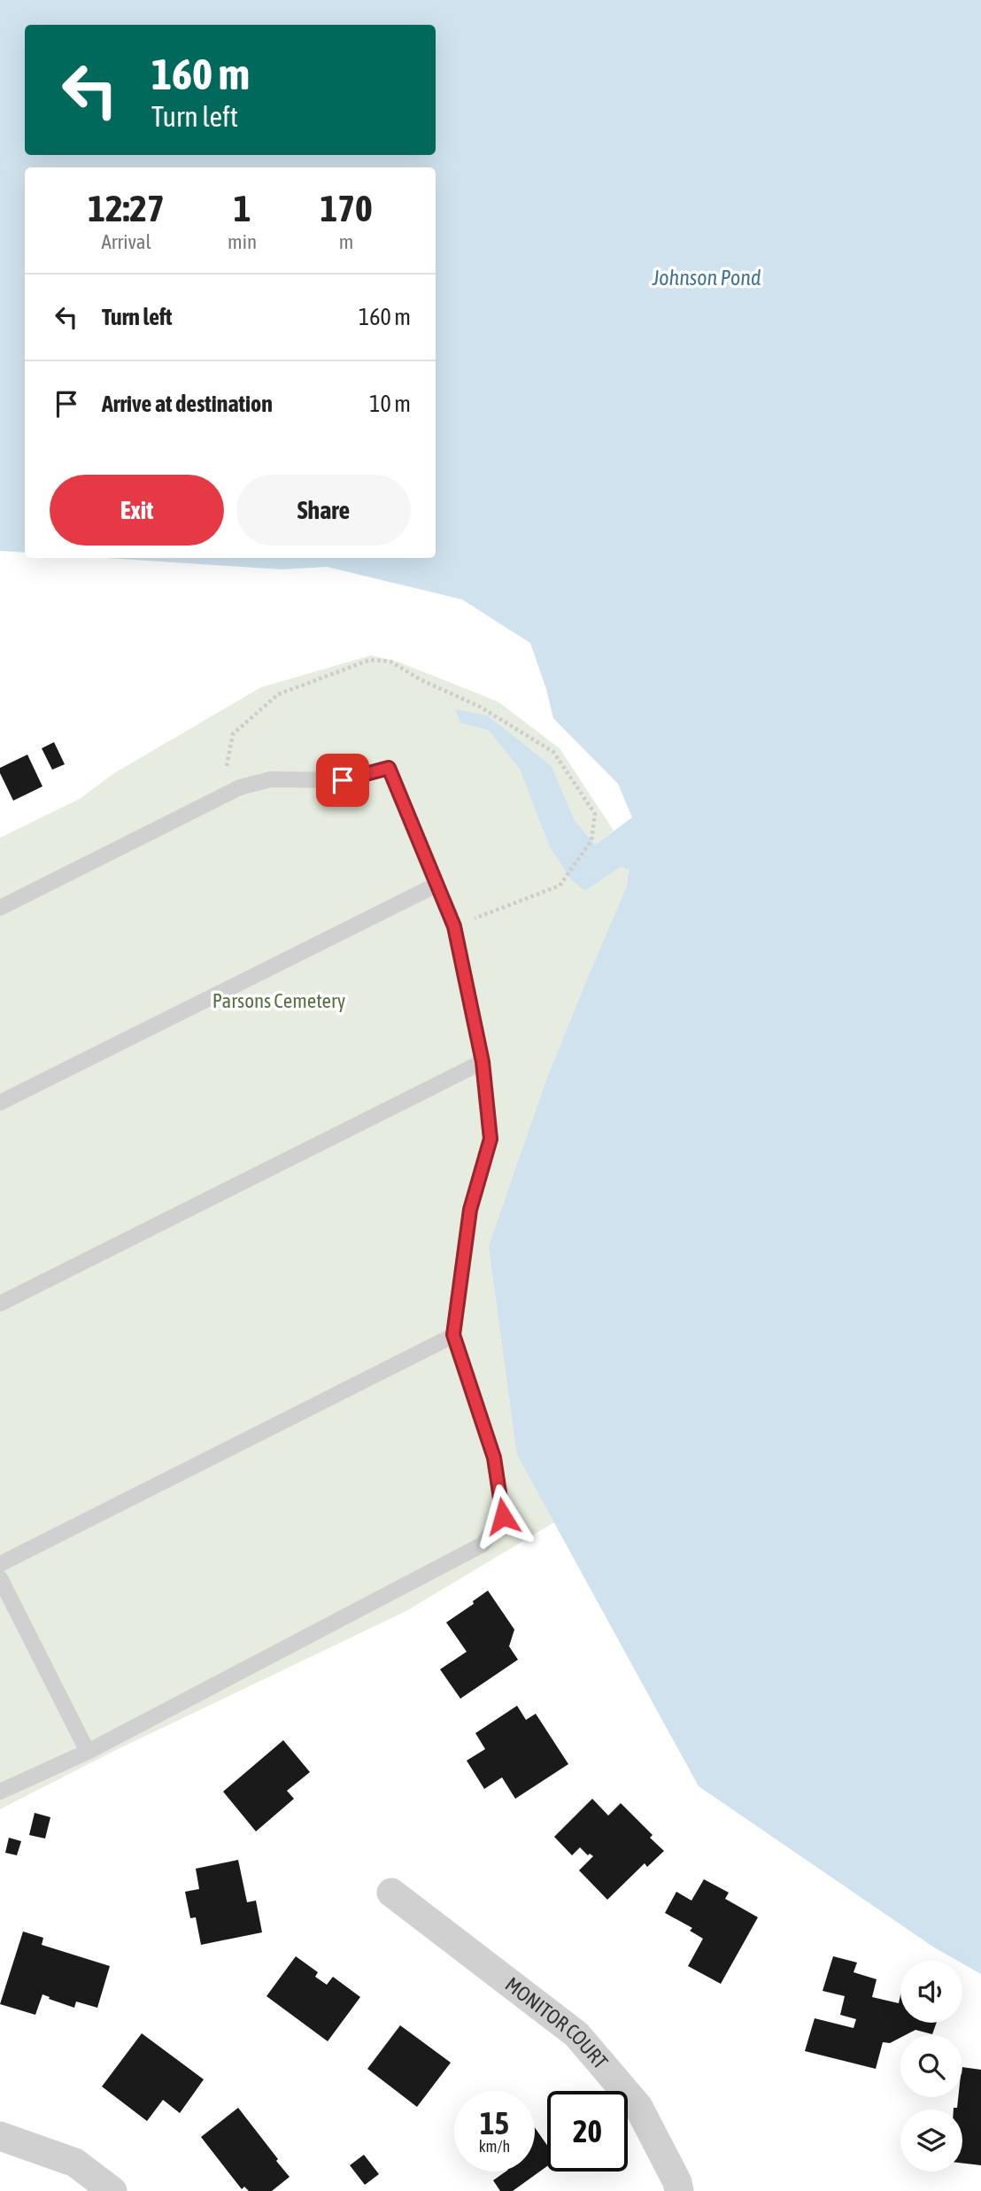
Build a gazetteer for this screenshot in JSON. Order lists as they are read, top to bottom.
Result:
{
  "streets": {
    "street": ["MONITOR COURT"]
  },
  "water": ["Johnson Pond"],
  "parks": ["Parsons Cemetery"],
  "page": {
    "turn": ["160 m", "Turn left"],
    "eta": [
      "12:27",
      "Arrival",
      "1",
      "min",
      "170",
      "m"
    ],
    "list": [
      {
        "name": "Turn left",
        "value": "160 m"
      },
      {
        "name": "Arrive at destination",
        "value": "10 m"
      }
    ],
    "buttons": ["Exit", "Share"],
    "speed": "15 km/h",
    "limit": "20"
  }
}
